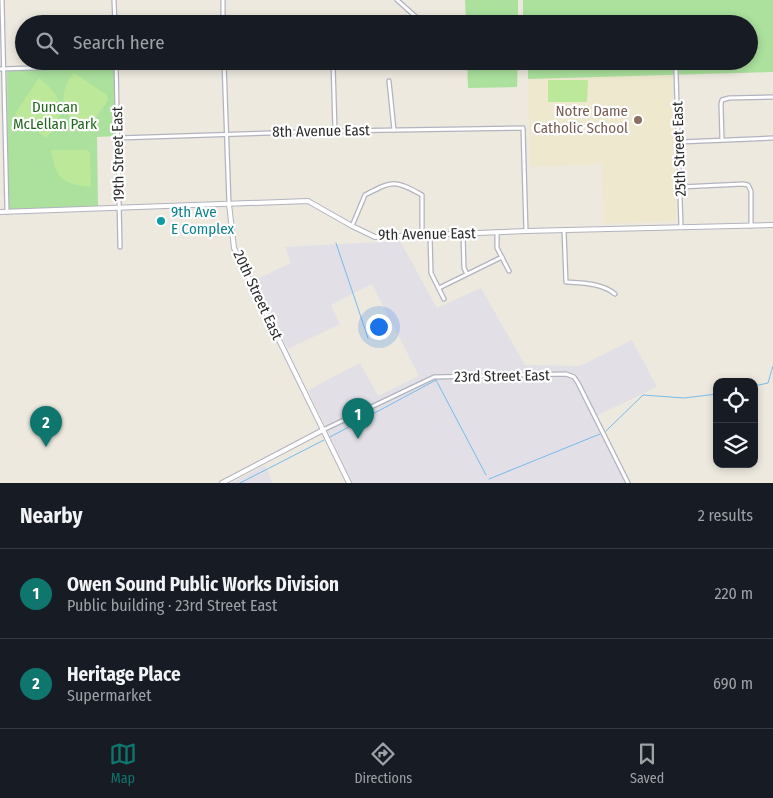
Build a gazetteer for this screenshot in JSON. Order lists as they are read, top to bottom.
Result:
{
  "streets": {
    "street": [
      "8th Avenue East",
      "25th Street East",
      "19th Street East",
      "9th Avenue East",
      "20th Street East",
      "23rd Street East"
    ]
  },
  "crossings": [
    ["8th Avenue East", "19th Street East"],
    ["8th Avenue East", "9th Avenue East"],
    ["8th Avenue East", "20th Street East"],
    ["25th Street East", "9th Avenue East"],
    ["19th Street East", "9th Avenue East"],
    ["9th Avenue East", "20th Street East"],
    ["20th Street East", "23rd Street East"]
  ],
  "parks": ["Duncan McLellan Park"],
  "places": ["Notre Dame Catholic School", "9th Ave E Complex"],
  "page": {
    "search": "Search here",
    "pins": ["1", "2"],
    "heading": ["Nearby", "2 results"],
    "list": [
      {
        "mark": "1",
        "name": "Owen Sound Public Works Division",
        "note": "Public building · 23rd Street East",
        "value": "220 m"
      },
      {
        "mark": "2",
        "name": "Heritage Place",
        "note": "Supermarket",
        "value": "690 m"
      }
    ],
    "nav": ["Map", "Directions", "Saved"]
  }
}
